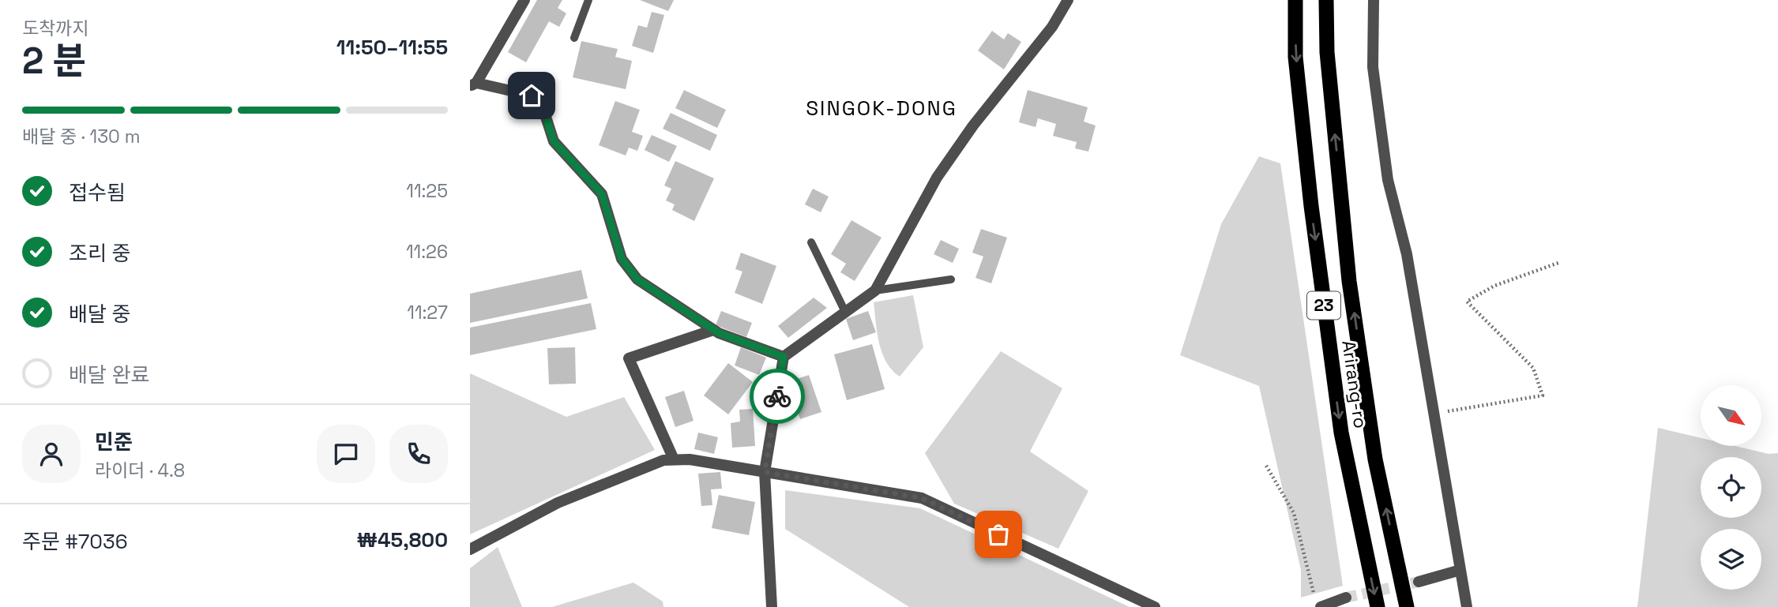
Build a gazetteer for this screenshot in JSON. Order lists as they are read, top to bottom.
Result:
{
  "streets": {
    "highway": ["23", "Arirang-ro"]
  },
  "districts": ["SINGOK-DONG"],
  "north": "bottom right",
  "page": {
    "heading": ["2 분", "도착까지", "11:50–11:55"],
    "panel": [
      "민준",
      "라이더 · 4.8",
      "주문 #7036",
      "₩45,800"
    ],
    "bar": "배달 중 · 130 m",
    "list": [
      ["접수됨", "11:25"],
      ["조리 중", "11:26"],
      ["배달 중", "11:27"],
      "배달 완료"
    ]
  }
}
